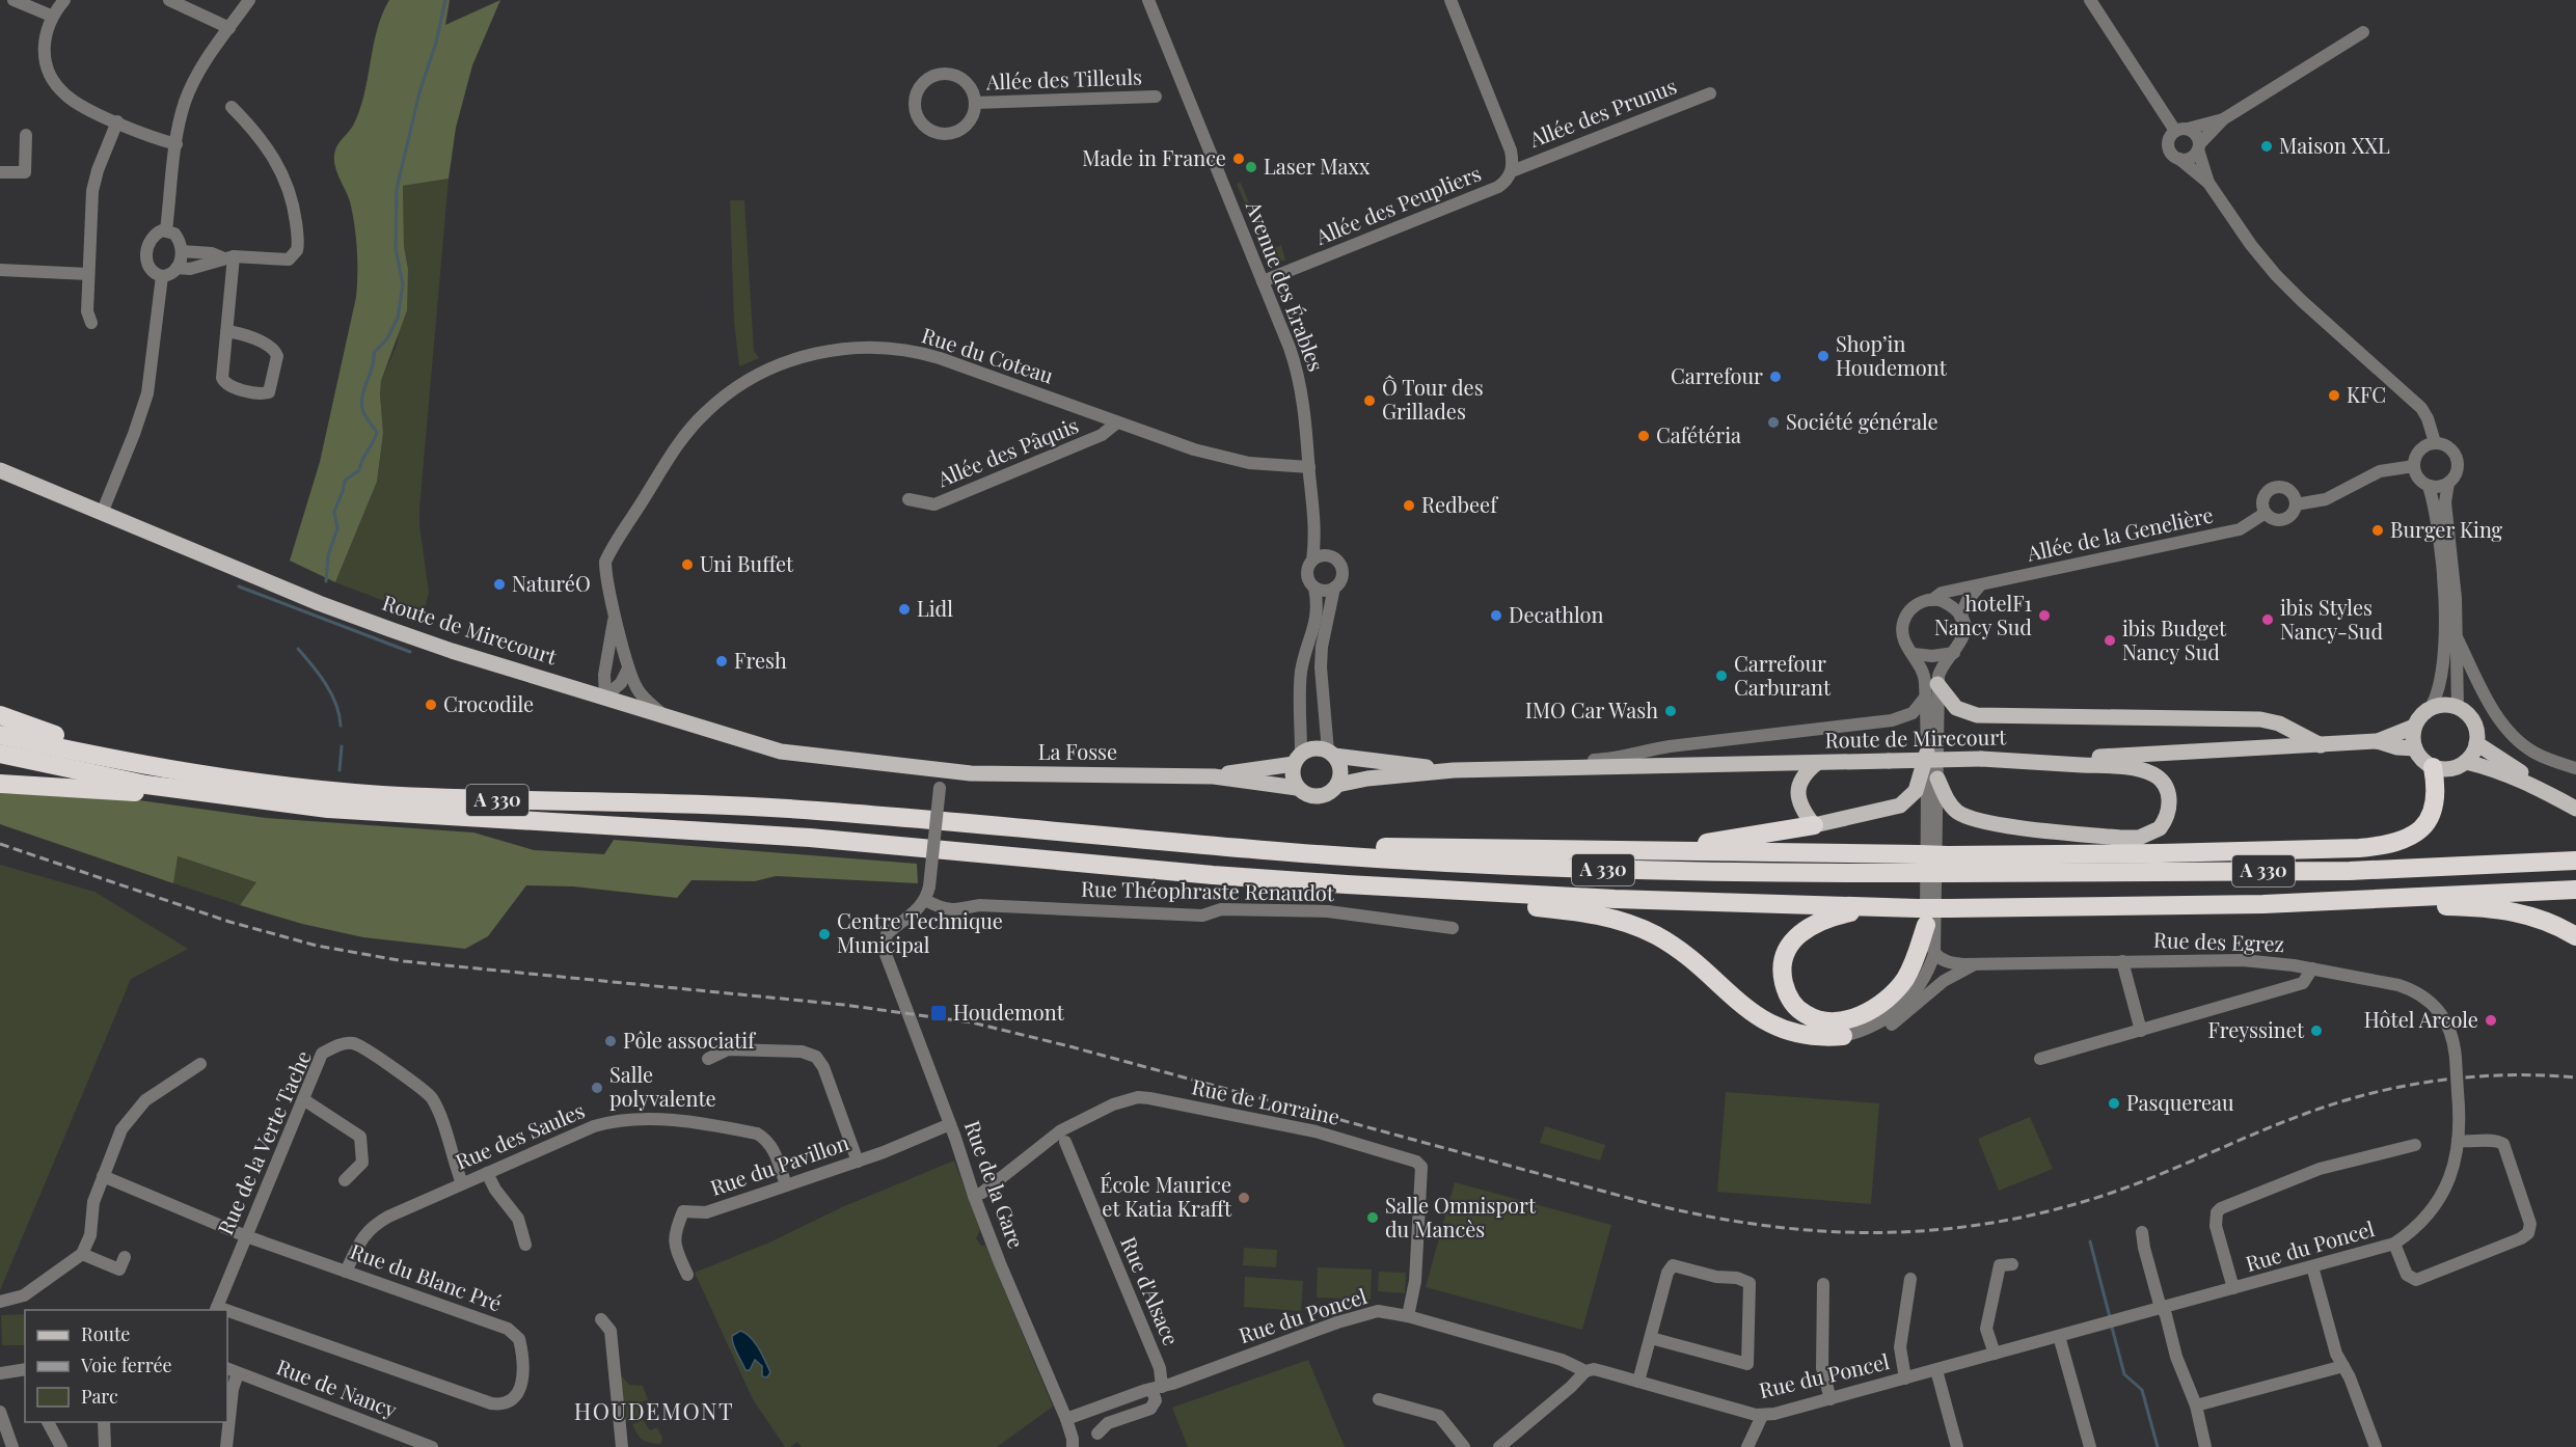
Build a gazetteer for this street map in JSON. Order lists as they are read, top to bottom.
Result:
{
  "streets": {
    "highway": ["A 330"],
    "main road": ["Route de Mirecourt", "La Fosse"],
    "street": [
      "Allée des Tilleuls",
      "Allée des Prunus",
      "Allée des Peupliers",
      "Avenue des Érables",
      "Rue du Coteau",
      "Allée des Pâquis",
      "Allée de la Genelière",
      "Rue Théophraste Renaudot",
      "Rue des Egrez",
      "Rue de Lorraine",
      "Rue des Saules",
      "Rue de la Verte Tache",
      "Rue du Pavillon",
      "Rue de la Gare",
      "Rue du Poncel",
      "Rue du Blanc Pré",
      "Rue d'Alsace",
      "Rue de Nancy"
    ]
  },
  "crossings": [
    ["Allée des Prunus", "Allée des Peupliers"],
    ["Allée des Peupliers", "Avenue des Érables"],
    ["Avenue des Érables", "Rue du Coteau"],
    ["Rue du Coteau", "Allée des Pâquis"],
    ["Rue du Coteau", "Route de Mirecourt"],
    ["Route de Mirecourt", "La Fosse"],
    ["Rue Théophraste Renaudot", "Rue de la Gare"],
    ["Rue des Egrez", "Rue du Poncel"],
    ["Rue de Lorraine", "Rue de la Gare"],
    ["Rue de Lorraine", "Rue du Poncel"],
    ["Rue des Saules", "Rue de la Verte Tache"],
    ["Rue des Saules", "Rue du Pavillon"],
    ["Rue des Saules", "Rue du Blanc Pré"],
    ["Rue de la Verte Tache", "Rue du Blanc Pré"],
    ["Rue du Pavillon", "Rue de la Gare"],
    ["Rue de la Gare", "Rue du Poncel"],
    ["Rue du Poncel", "Rue d'Alsace"]
  ],
  "districts": ["HOUDEMONT"],
  "places": {
    "other": [
      "Maison XXL",
      "Made in France",
      "Laser Maxx",
      "Shop’in Houdemont",
      "Carrefour",
      "KFC",
      "Ô Tour des Grillades",
      "Société générale",
      "Cafétéria",
      "Redbeef",
      "Burger King",
      "Uni Buffet",
      "NaturéO",
      "Lidl",
      "Decathlon",
      "hotelF1 Nancy Sud",
      "ibis Styles Nancy-Sud",
      "ibis Budget Nancy Sud",
      "Fresh",
      "Carrefour Carburant",
      "Crocodile",
      "IMO Car Wash",
      "Centre Technique Municipal",
      "Hôtel Arcole",
      "Freyssinet",
      "Pôle associatif",
      "Salle polyvalente",
      "Pasquereau",
      "École Maurice et Katia Krafft",
      "Salle Omnisport du Mancès"
    ],
    "transit": ["Houdemont"]
  },
  "legend": ["Route", "Voie ferrée", "Parc"]
}
